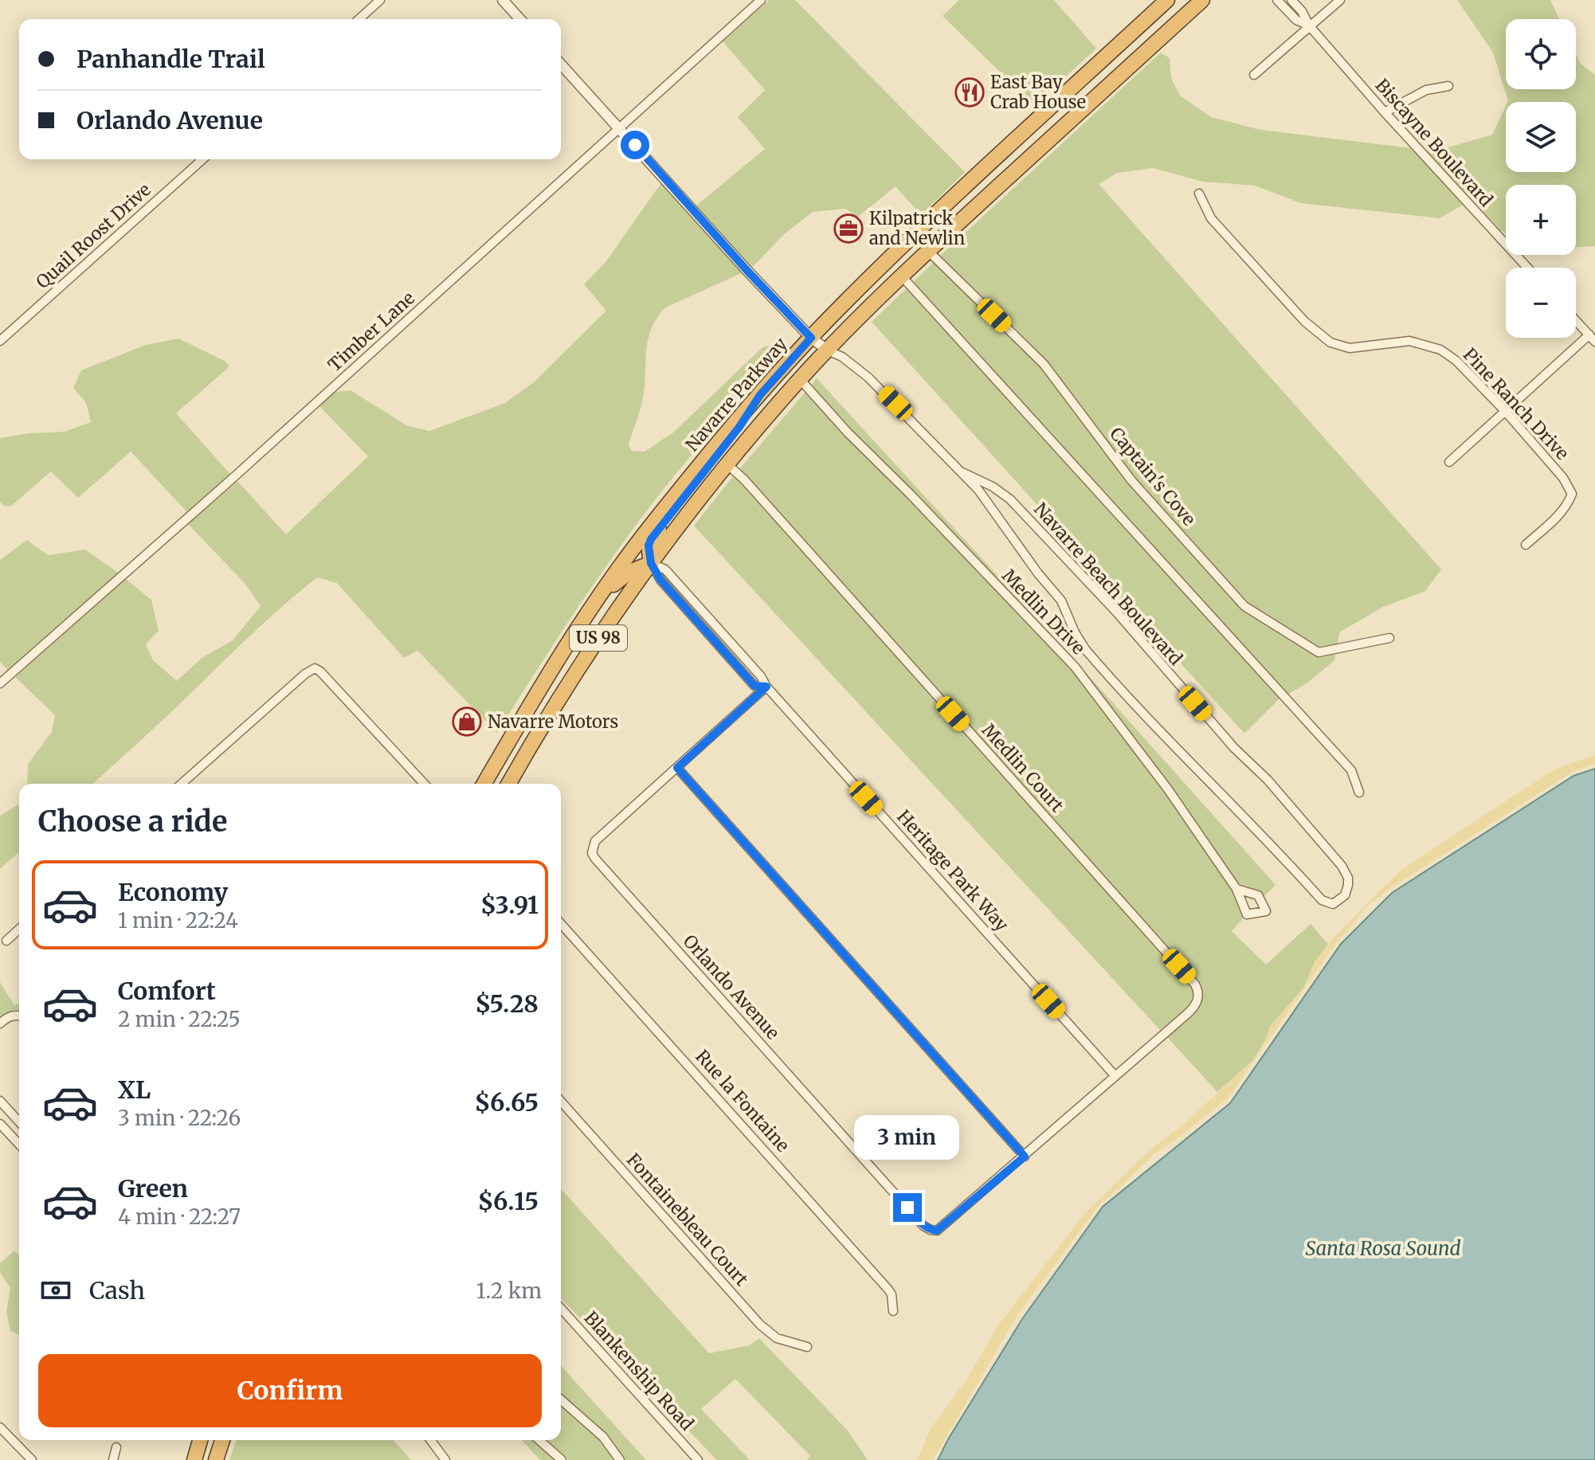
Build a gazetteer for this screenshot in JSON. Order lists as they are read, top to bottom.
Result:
{
  "streets": {
    "highway": ["Navarre Parkway", "US 98"],
    "street": [
      "Biscayne Boulevard",
      "Quail Roost Drive",
      "Timber Lane",
      "Pine Ranch Drive",
      "Captain's Cove",
      "Navarre Beach Boulevard",
      "Medlin Drive",
      "Medlin Court",
      "Heritage Park Way",
      "Orlando Avenue",
      "Rue la Fontaine",
      "Fontainebleau Court",
      "Blankenship Road"
    ]
  },
  "crossings": [
    ["Captain's Cove", "US 98"],
    ["Medlin Drive", "US 98"],
    ["US 98", "Medlin Court"],
    ["US 98", "Heritage Park Way"],
    ["Medlin Court", "Heritage Park Way"],
    ["Heritage Park Way", "Orlando Avenue"]
  ],
  "water": ["Santa Rosa Sound"],
  "places": {
    "restaurant": ["East Bay Crab House"],
    "office": ["Kilpatrick and Newlin"],
    "shop": ["Navarre Motors"]
  },
  "page": {
    "map_buttons": ["+", "−"],
    "banner": ["Panhandle Trail", "Orlando Avenue"],
    "heading": "Choose a ride",
    "list": [
      {
        "name": "Economy",
        "note": "1 min · 22:24",
        "value": "$3.91"
      },
      {
        "name": "Comfort",
        "note": "2 min · 22:25",
        "value": "$5.28"
      },
      {
        "name": "XL",
        "note": "3 min · 22:26",
        "value": "$6.65"
      },
      {
        "name": "Green",
        "note": "4 min · 22:27",
        "value": "$6.15"
      }
    ],
    "bubble": "3 min",
    "pay": ["Cash", "1.2 km"],
    "buttons": "Confirm"
  }
}
